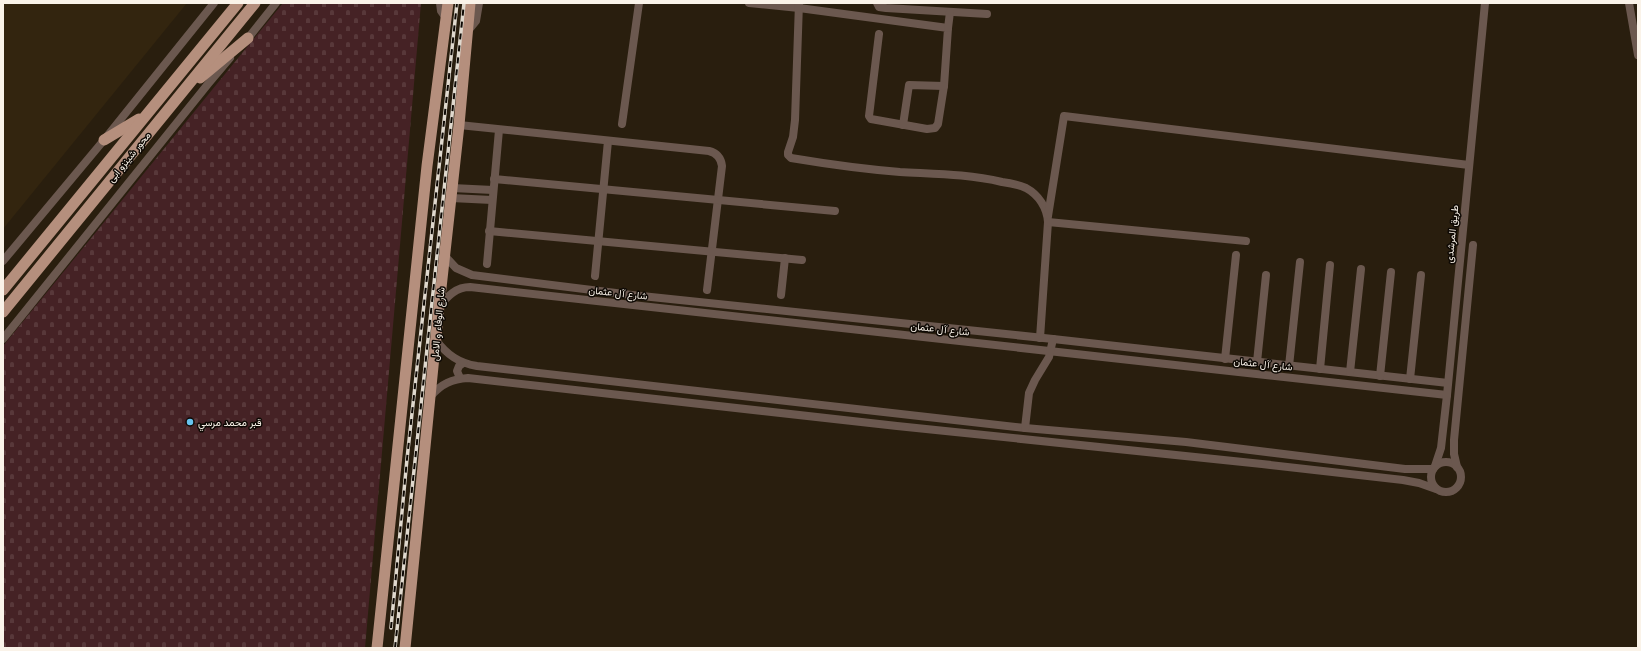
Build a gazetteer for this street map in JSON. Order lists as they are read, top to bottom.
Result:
{
  "streets": {
    "main road": ["محور شينزو ابى", "شارع الوفاء و الامل"],
    "street": ["طريق المرشدى", "شارع آل عثمان"]
  },
  "crossings": [
    ["طريق المرشدى", "شارع آل عثمان"],
    ["شارع آل عثمان", "شارع الوفاء و الامل"]
  ],
  "places": ["قبر محمد مرسي"]
}
